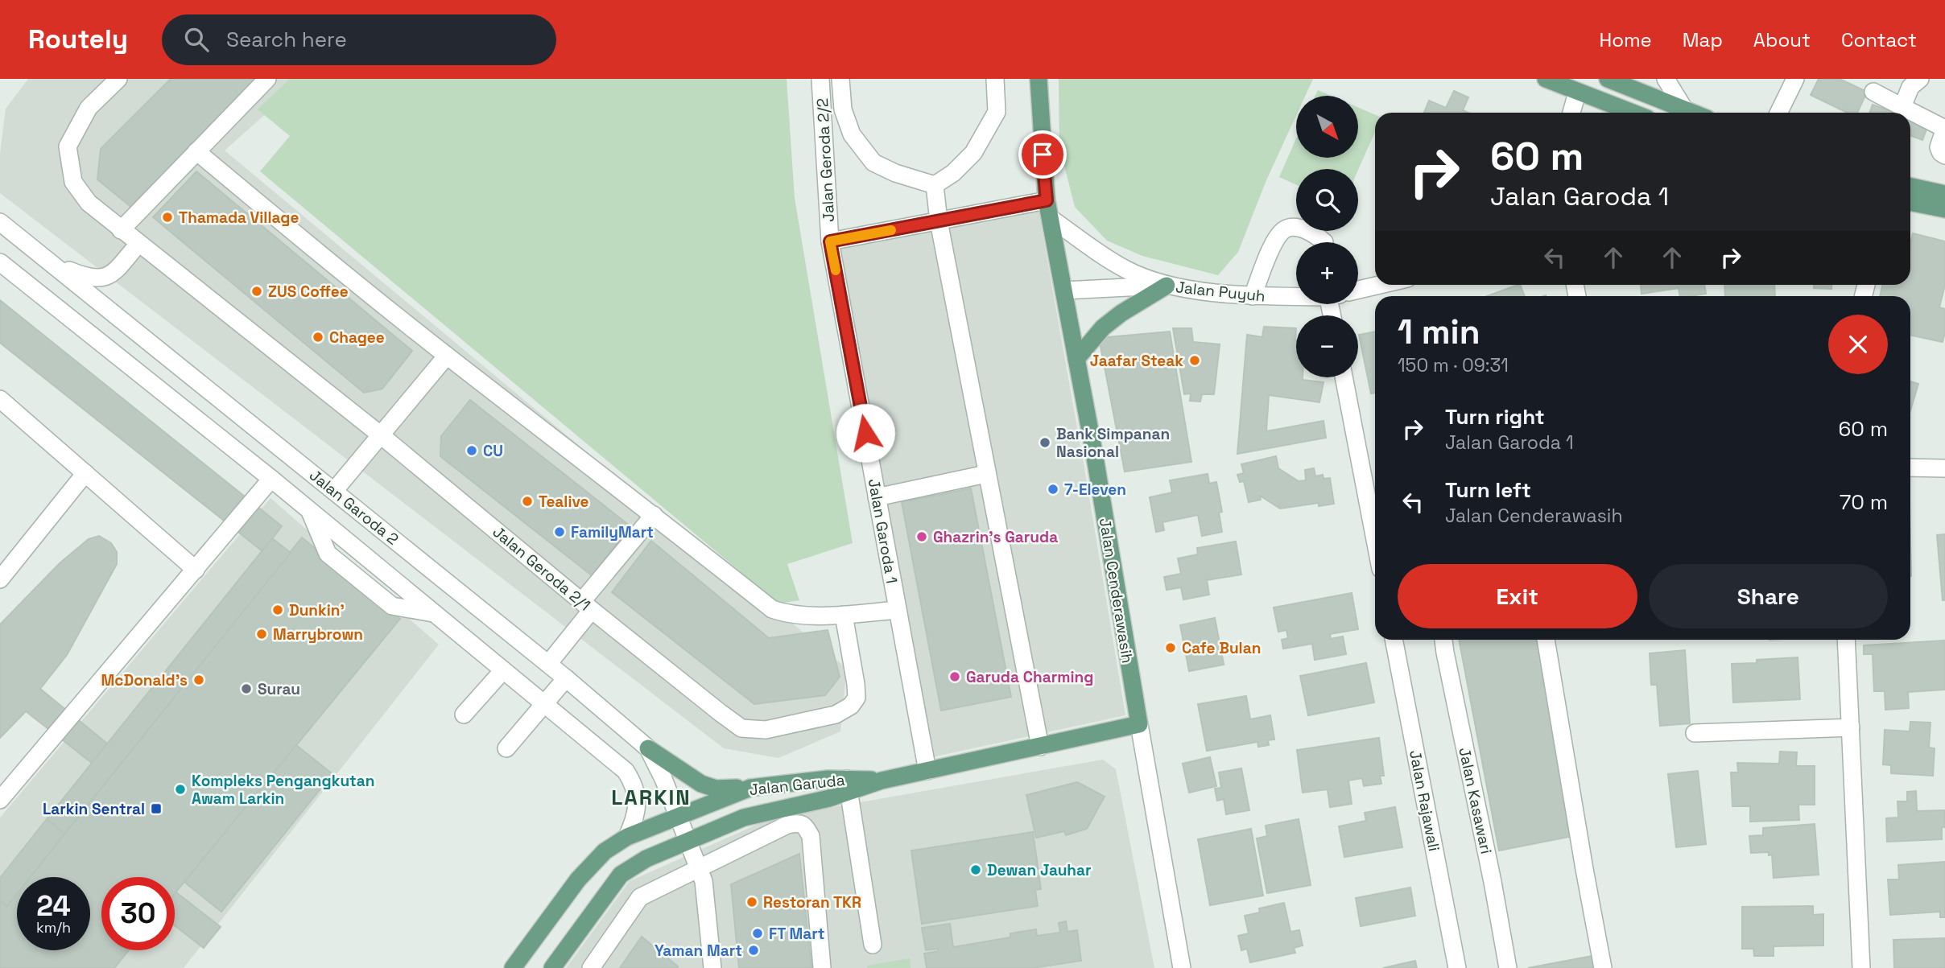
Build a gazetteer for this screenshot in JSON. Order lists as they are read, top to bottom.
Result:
{
  "streets": {
    "main road": ["Jalan Cenderawasih", "Jalan Garuda"],
    "street": [
      "Jalan Geroda 2/2",
      "Jalan Puyuh",
      "Jalan Garoda 2",
      "Jalan Garoda 1",
      "Jalan Geroda 2/1",
      "Jalan Rajawali",
      "Jalan Kasawari"
    ]
  },
  "crossings": [
    ["Jalan Geroda 2/2", "Jalan Garoda 1"],
    ["Jalan Puyuh", "Jalan Cenderawasih"],
    ["Jalan Garoda 2", "Jalan Garuda"],
    ["Jalan Garoda 1", "Jalan Garuda"],
    ["Jalan Cenderawasih", "Jalan Garuda"]
  ],
  "districts": ["LARKIN"],
  "places": {
    "other": [
      "Thamada Village",
      "ZUS Coffee",
      "Chagee",
      "Jaafar Steak",
      "Bank Simpanan Nasional",
      "CU",
      "7-Eleven",
      "Tealive",
      "FamilyMart",
      "Ghazrin's Garuda",
      "Dunkin'",
      "Marrybrown",
      "Cafe Bulan",
      "Garuda Charming",
      "McDonald's",
      "Surau",
      "Kompleks Pengangkutan Awam Larkin",
      "Dewan Jauhar",
      "Restoran TKR",
      "FT Mart",
      "Yaman Mart"
    ],
    "transit": ["Larkin Sentral"]
  },
  "north": "bottom right",
  "page": {
    "header": "Routely",
    "search": "Search here",
    "nav": [
      "Home",
      "Map",
      "About",
      "Contact"
    ],
    "map_buttons": ["+", "−"],
    "turn": ["60 m", "Jalan Garoda 1"],
    "heading": ["1 min", "150 m · 09:31"],
    "list": [
      {
        "name": "Turn right",
        "note": "Jalan Garoda 1",
        "value": "60 m"
      },
      {
        "name": "Turn left",
        "note": "Jalan Cenderawasih",
        "value": "70 m"
      }
    ],
    "buttons": ["Exit", "Share"],
    "speed": "24 km/h",
    "limit": "30"
  }
}
